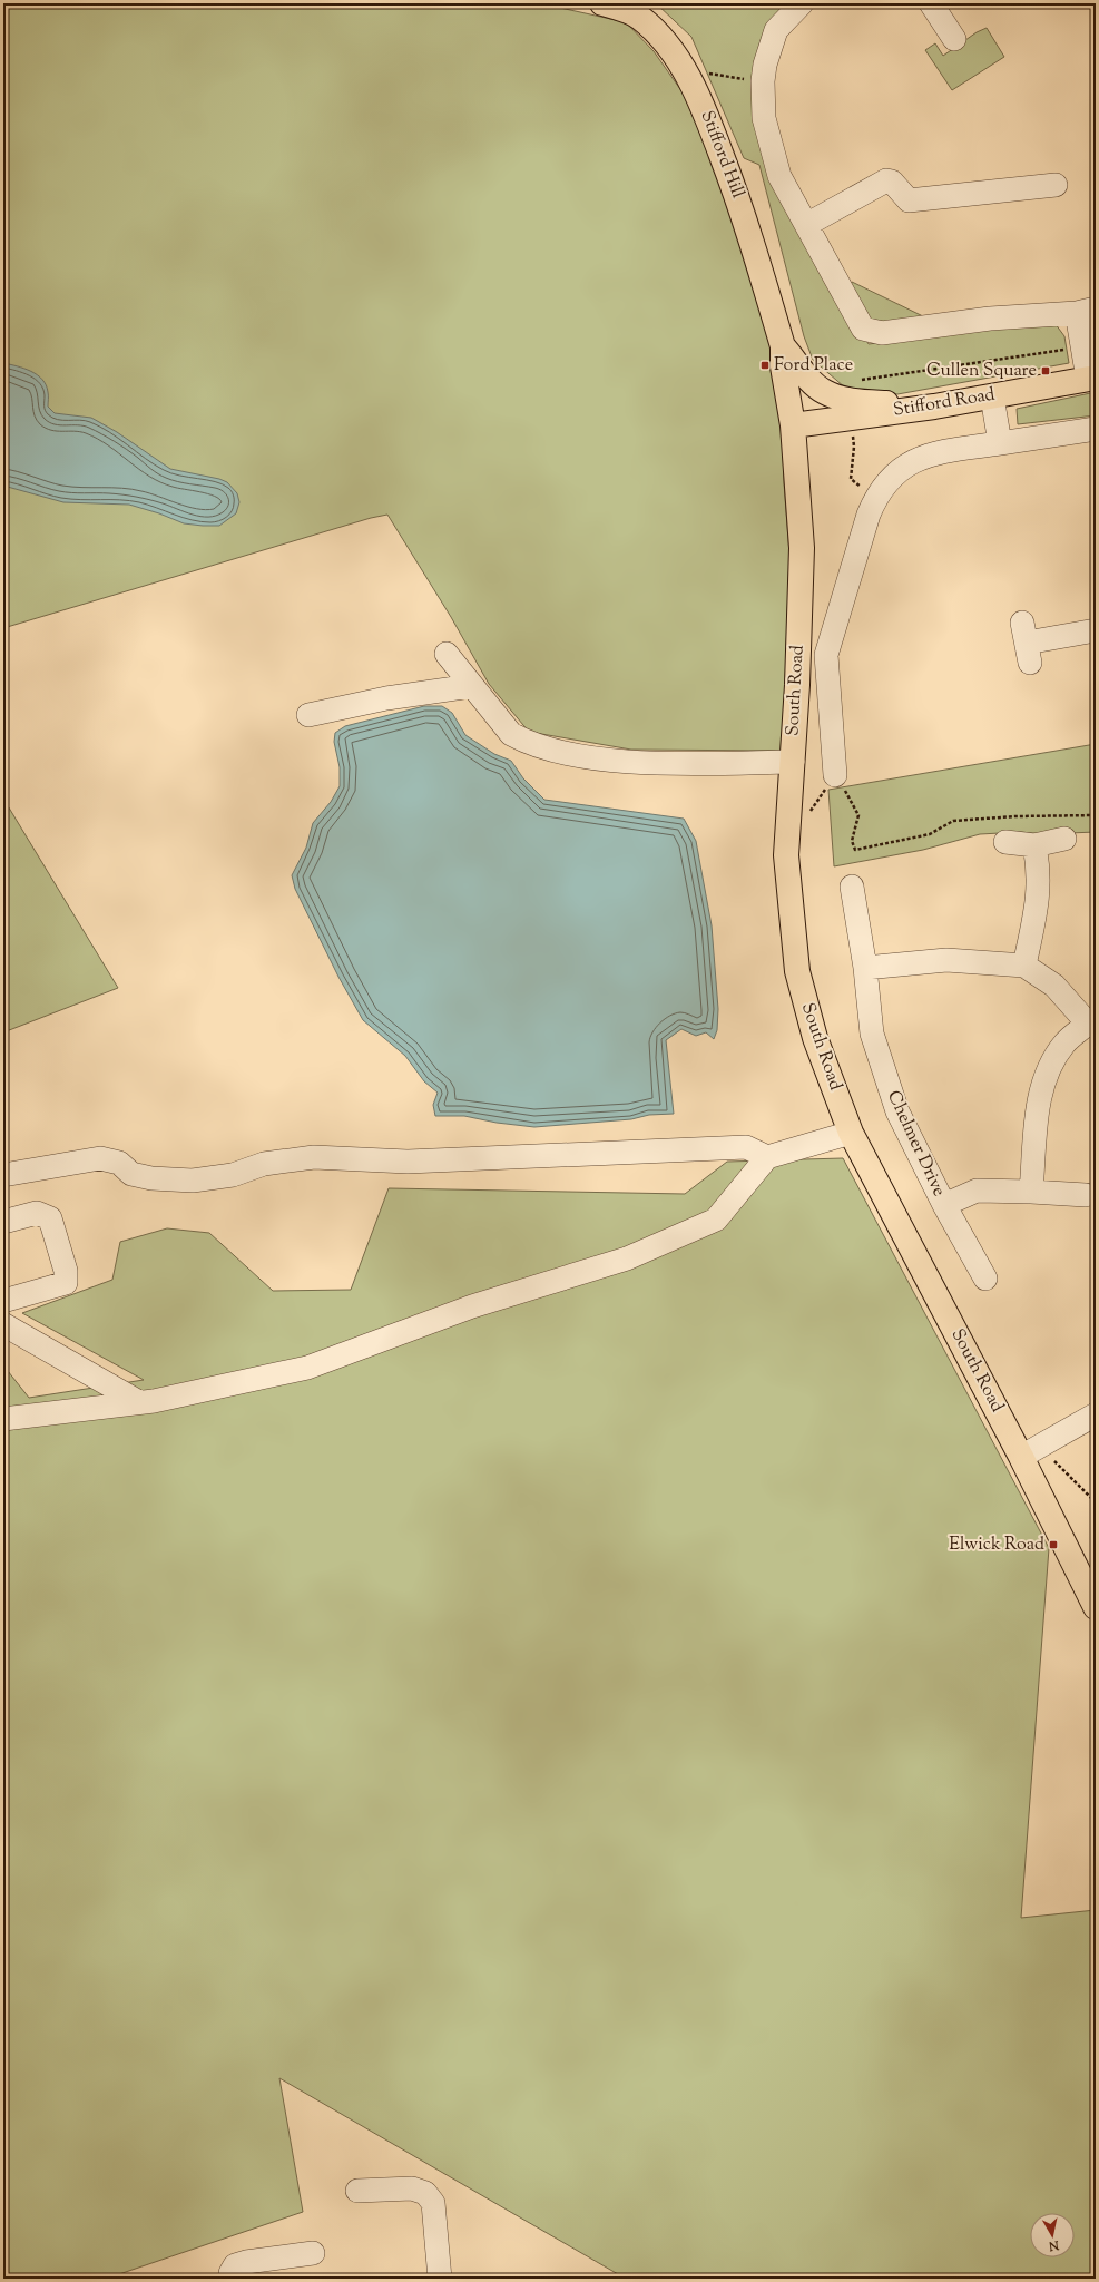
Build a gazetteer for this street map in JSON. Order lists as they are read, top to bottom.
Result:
{
  "streets": {
    "main road": ["Stifford Hill", "Stifford Road", "South Road"],
    "street": ["Chelmer Drive"]
  },
  "crossings": [
    ["Stifford Hill", "Stifford Road"],
    ["Stifford Hill", "South Road"],
    ["Stifford Road", "South Road"]
  ],
  "places": {
    "transit": ["Ford Place", "Cullen Square", "Elwick Road"]
  },
  "north": "bottom"
}
